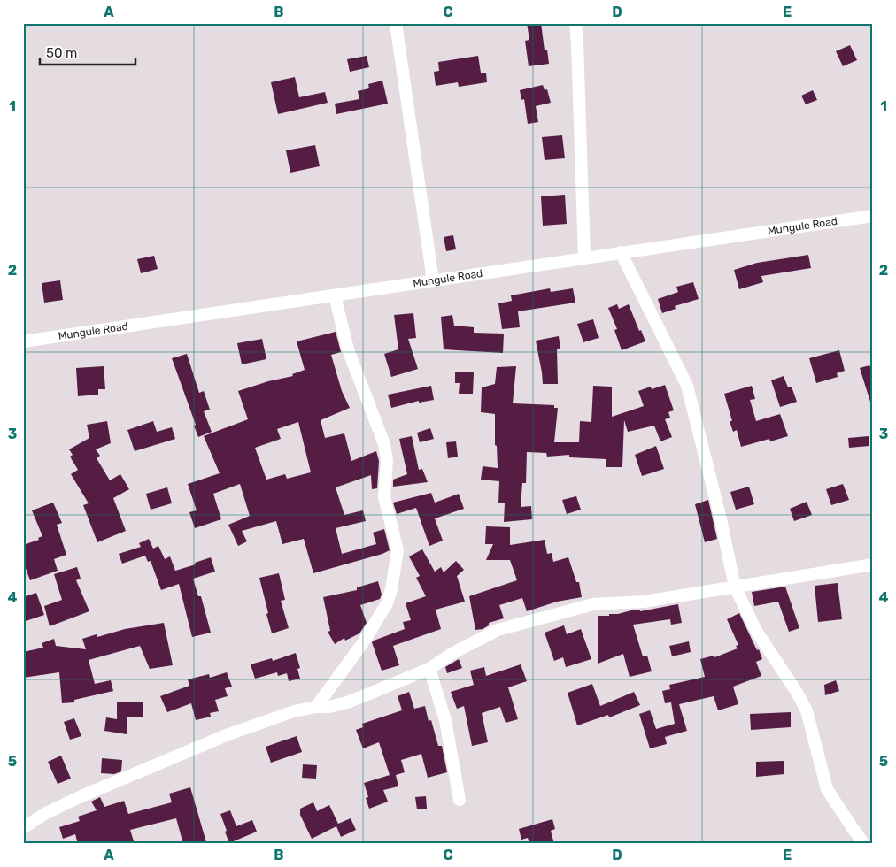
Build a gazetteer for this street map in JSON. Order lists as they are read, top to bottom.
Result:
{
  "streets": {
    "street": ["Mungule Road"]
  },
  "scale_bar": "50 m",
  "grid": {
    "columns": [
      "A",
      "B",
      "C",
      "D",
      "E"
    ],
    "rows": [
      "1",
      "2",
      "3",
      "4",
      "5"
    ]
  }
}
